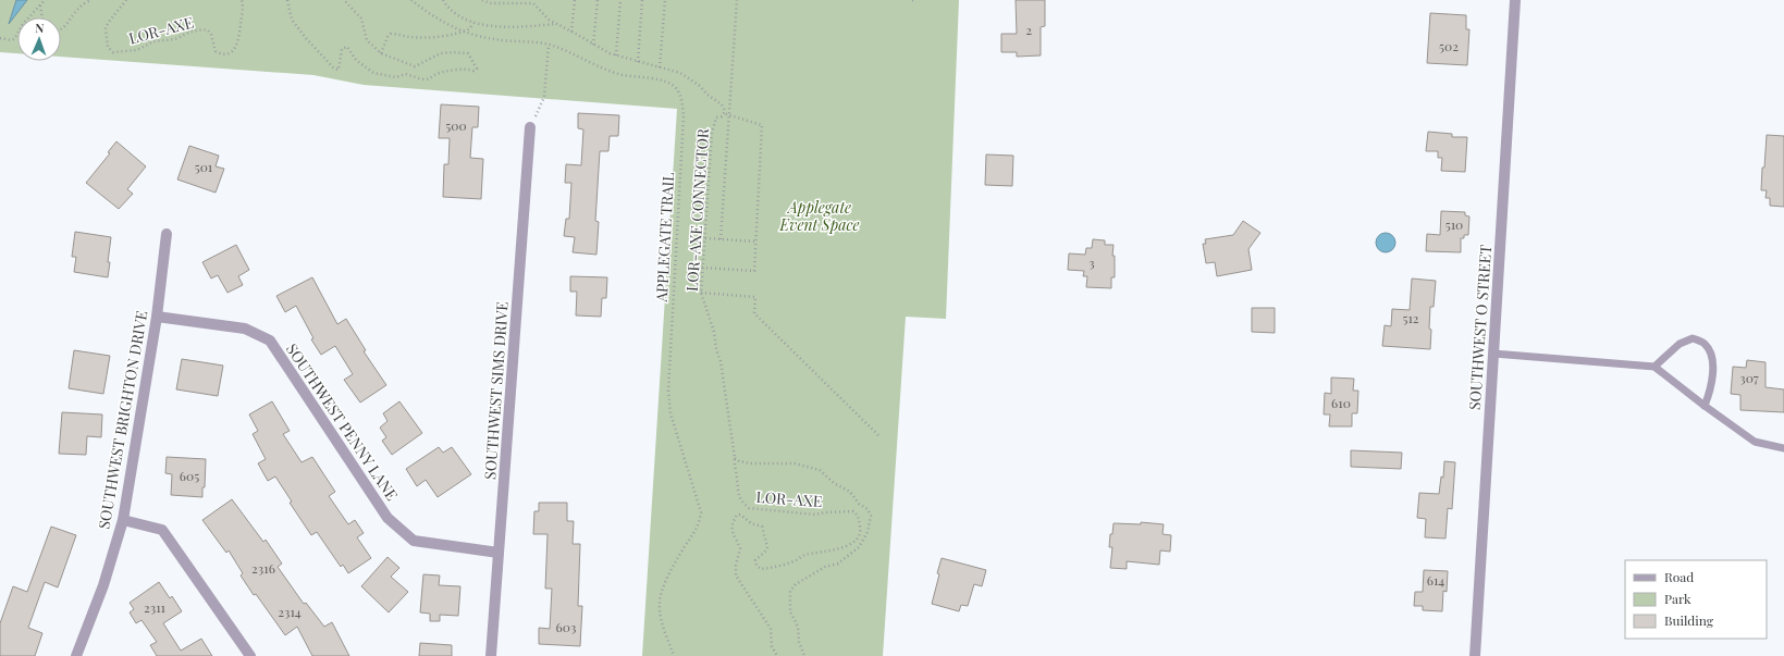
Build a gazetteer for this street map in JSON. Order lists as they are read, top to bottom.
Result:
{
  "streets": {
    "street": [
      "SOUTHWEST O STREET",
      "SOUTHWEST SIMS DRIVE",
      "SOUTHWEST BRIGHTON DRIVE",
      "SOUTHWEST PENNY LANE"
    ],
    "path": ["LOR-AXE", "LOR-AXE CONNECTOR", "APPLEGATE TRAIL"]
  },
  "crossings": [
    ["LOR-AXE", "LOR-AXE CONNECTOR"],
    ["SOUTHWEST SIMS DRIVE", "SOUTHWEST PENNY LANE"],
    ["SOUTHWEST BRIGHTON DRIVE", "SOUTHWEST PENNY LANE"]
  ],
  "parks": ["Applegate Event Space"],
  "house_numbers": [
    "2",
    "502",
    "500",
    "501",
    "510",
    "3",
    "512",
    "307",
    "610",
    "605",
    "2316",
    "614",
    "2311",
    "2314",
    "603"
  ],
  "legend": ["Road", "Park", "Building"],
  "north": "top"
}
